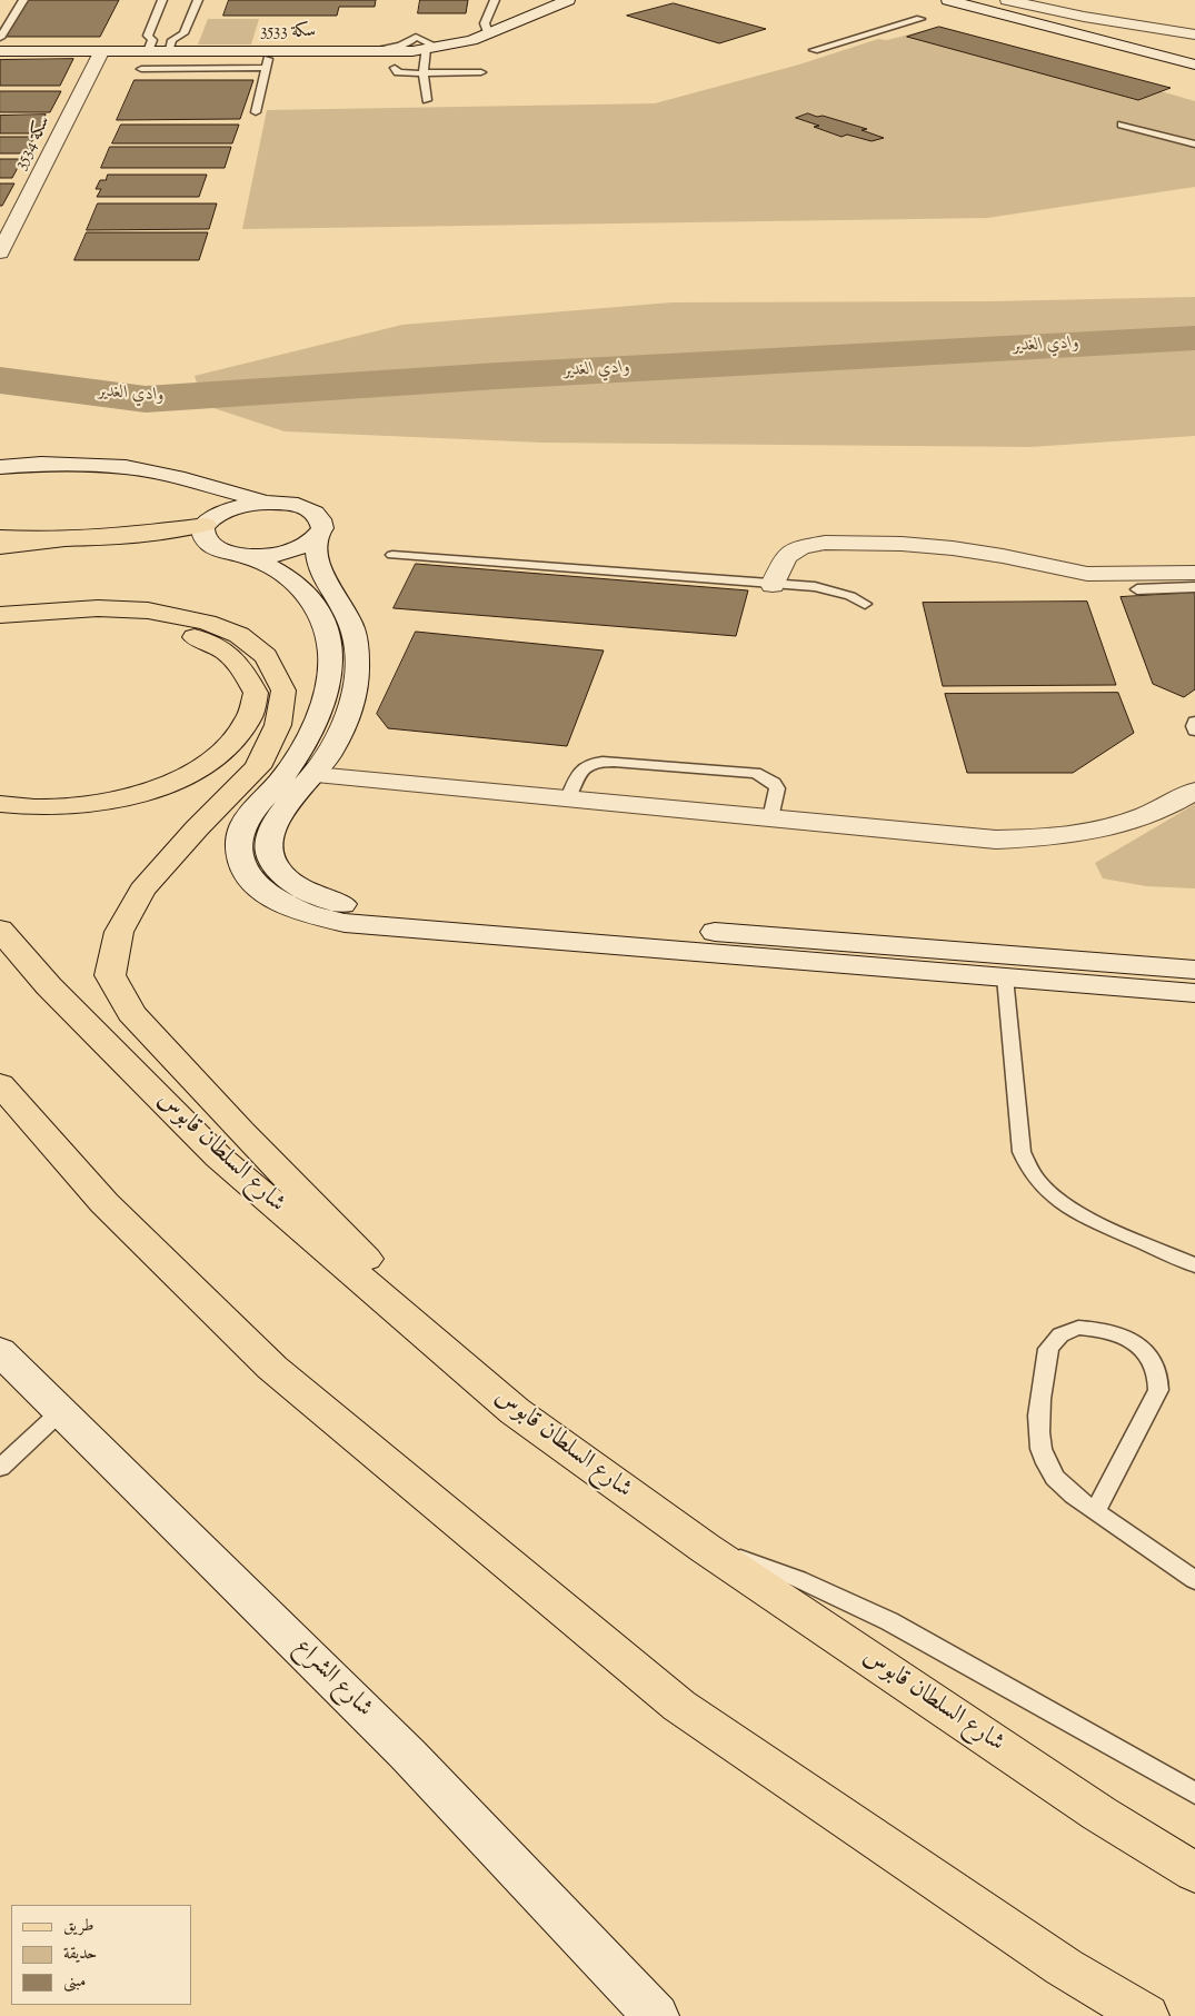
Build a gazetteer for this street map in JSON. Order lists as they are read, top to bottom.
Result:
{
  "streets": {
    "main road": ["شارع السلطان قابوس"],
    "street": ["سكة 3533", "سكة 3534", "شارع الشراع"]
  },
  "crossings": [
    ["سكة 3533", "سكة 3534"]
  ],
  "water": ["وادي الغدير"],
  "legend": ["طريق", "حديقة", "مبنى"]
}
